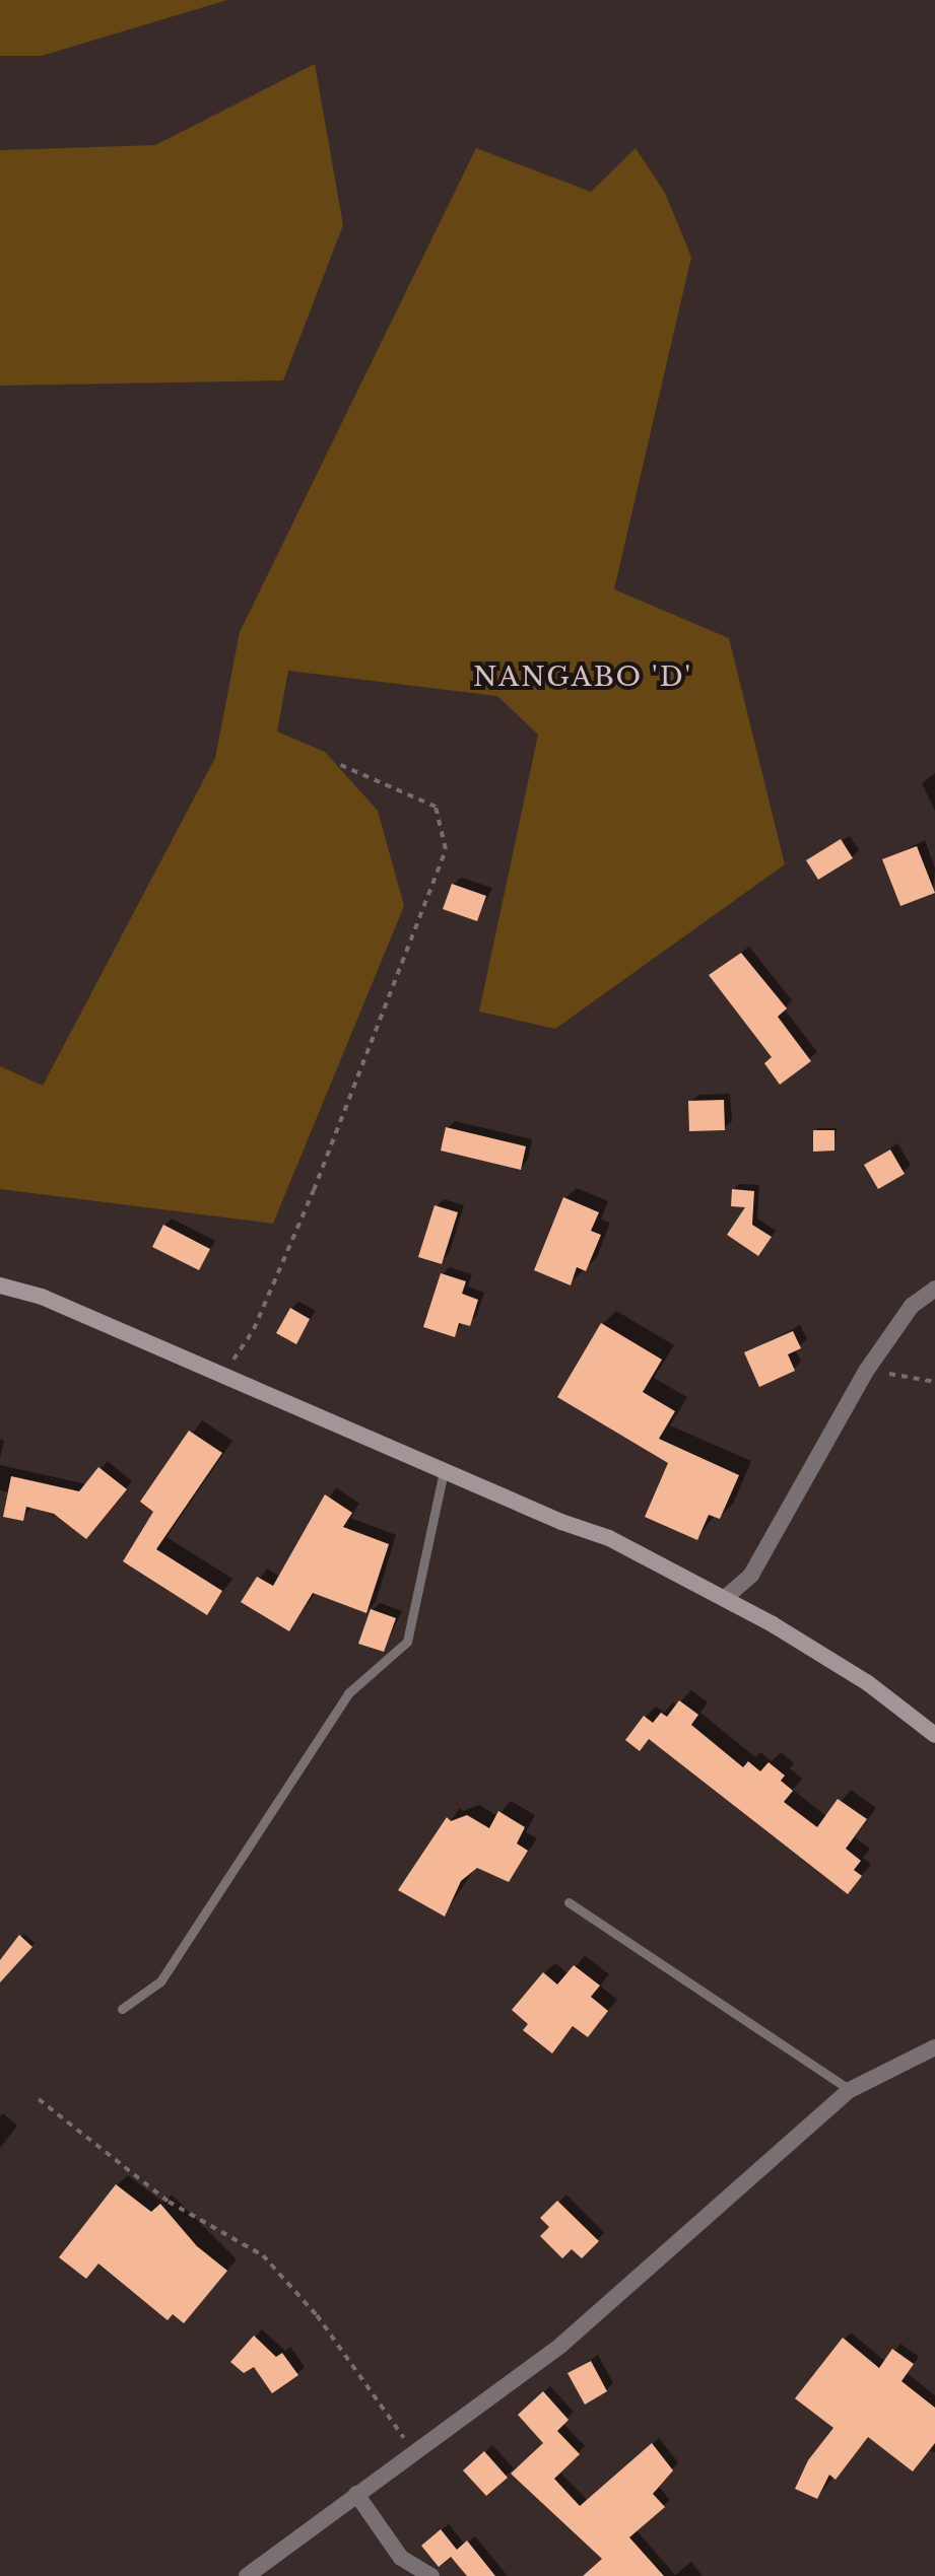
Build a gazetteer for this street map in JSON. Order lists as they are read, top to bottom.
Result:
{
  "districts": ["NANGABO 'D'"]
}
